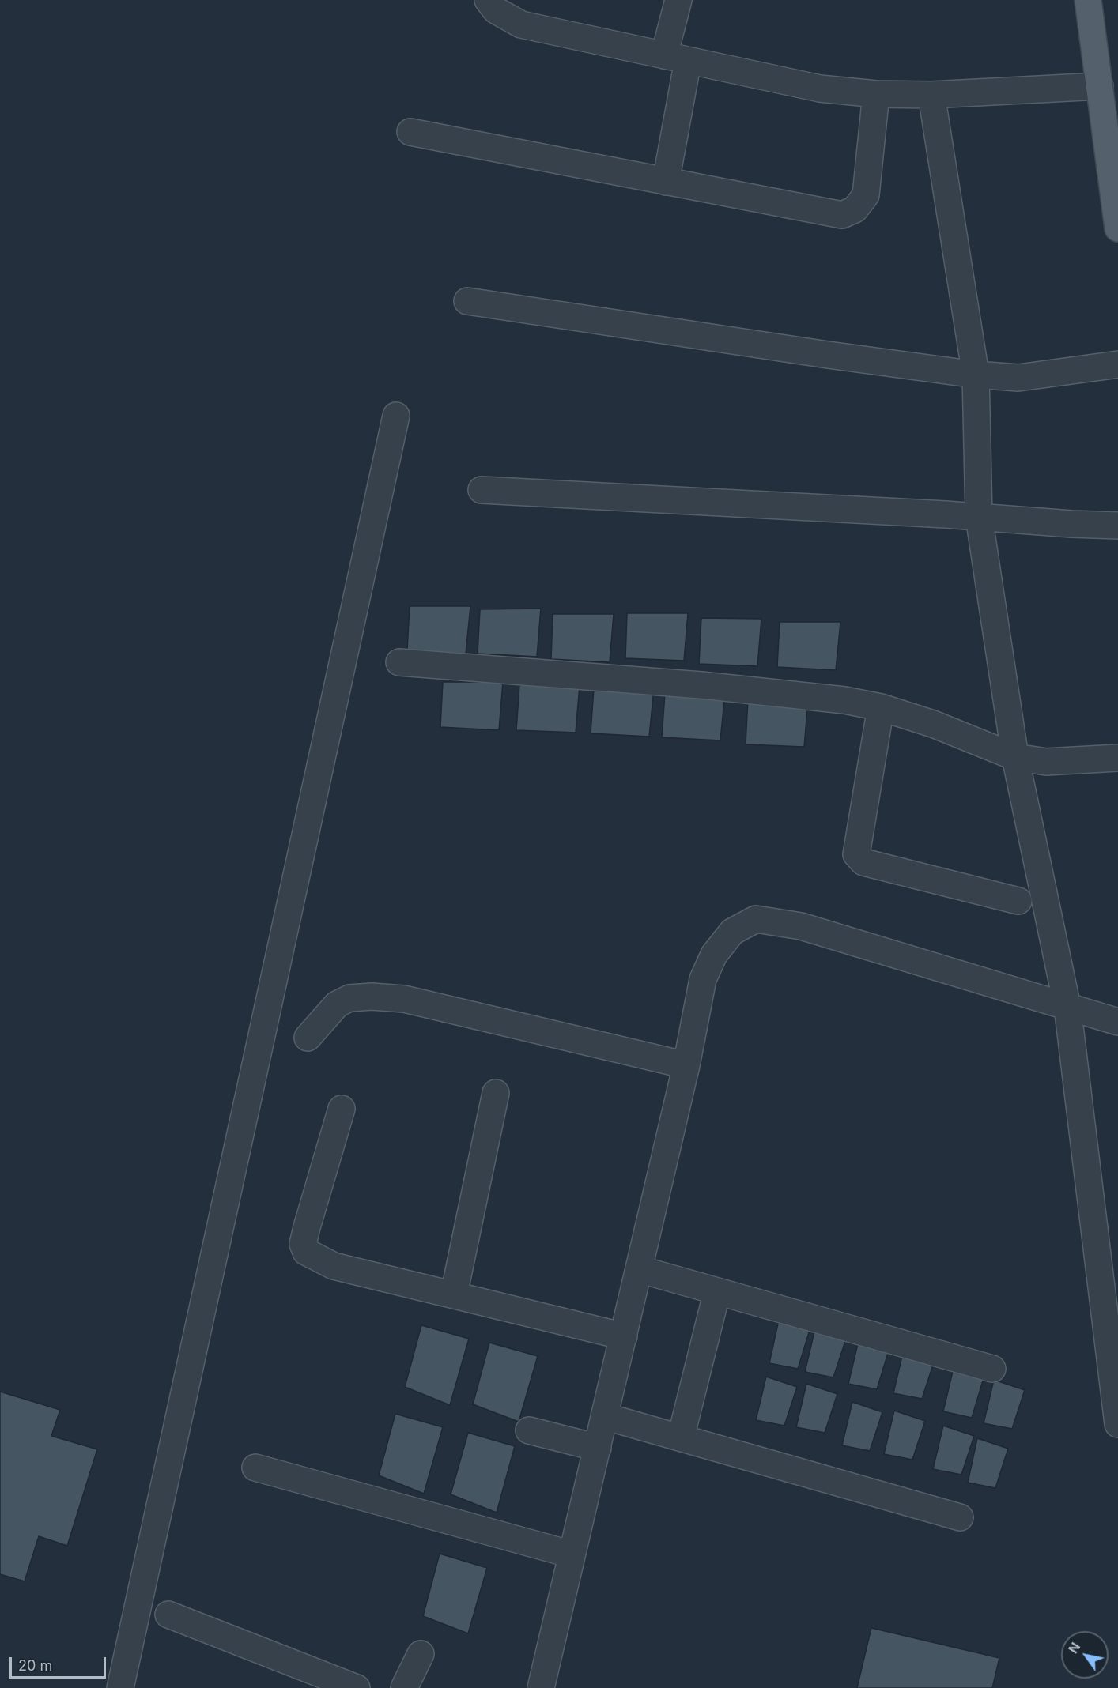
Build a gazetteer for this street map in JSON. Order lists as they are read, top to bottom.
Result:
{
  "scale_bar": "20 m",
  "north": "top left"
}
